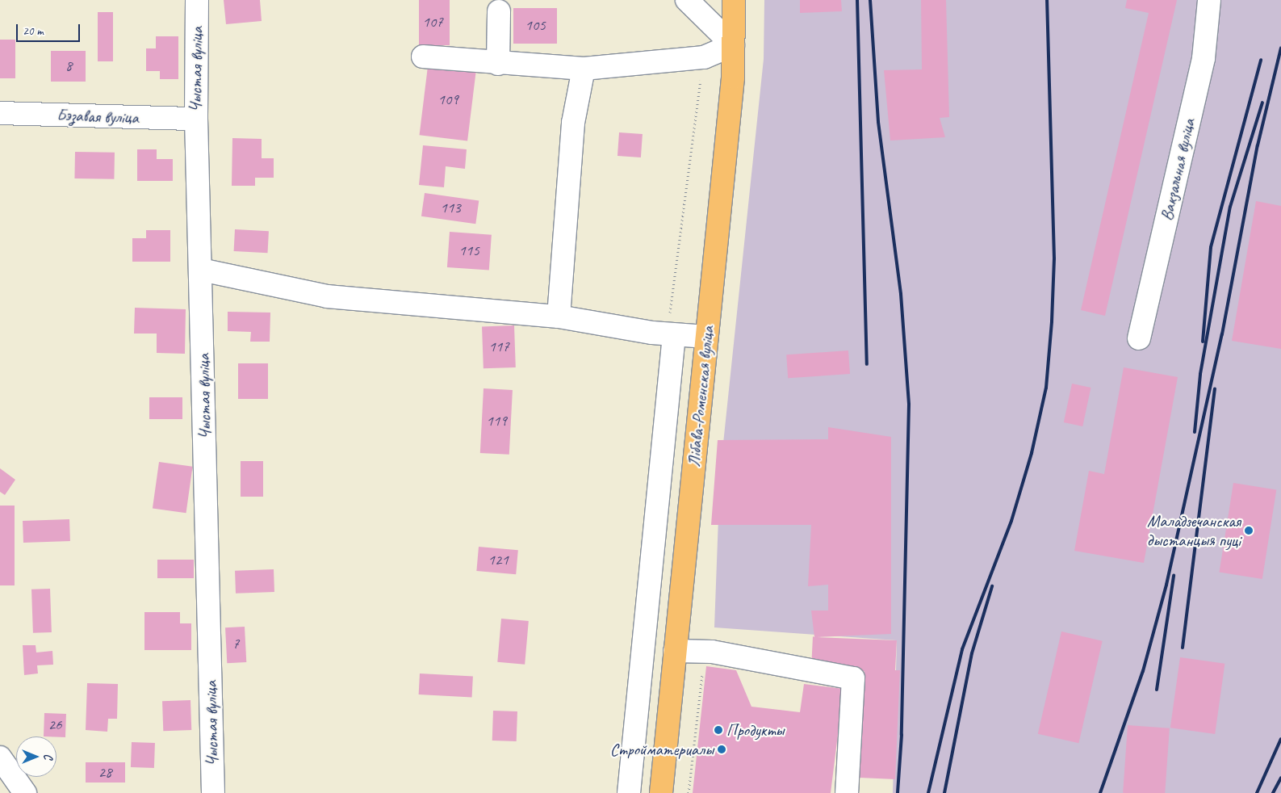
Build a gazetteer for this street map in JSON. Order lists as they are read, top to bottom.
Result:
{
  "streets": {
    "main road": ["Лібава-Роменская вуліца"],
    "street": ["Чыстая вуліца", "Бэзавая вуліца", "Вакзальная вуліца"]
  },
  "crossings": [
    ["Чыстая вуліца", "Бэзавая вуліца"]
  ],
  "places": ["Маладзечанская дыстанцыя пуці", "Продукты", "Стройматериалы"],
  "house_numbers": [
    "107",
    "105",
    "8",
    "109",
    "113",
    "115",
    "117",
    "119",
    "121",
    "7",
    "26",
    "28"
  ],
  "scale_bar": "20 m",
  "north": "right"
}
